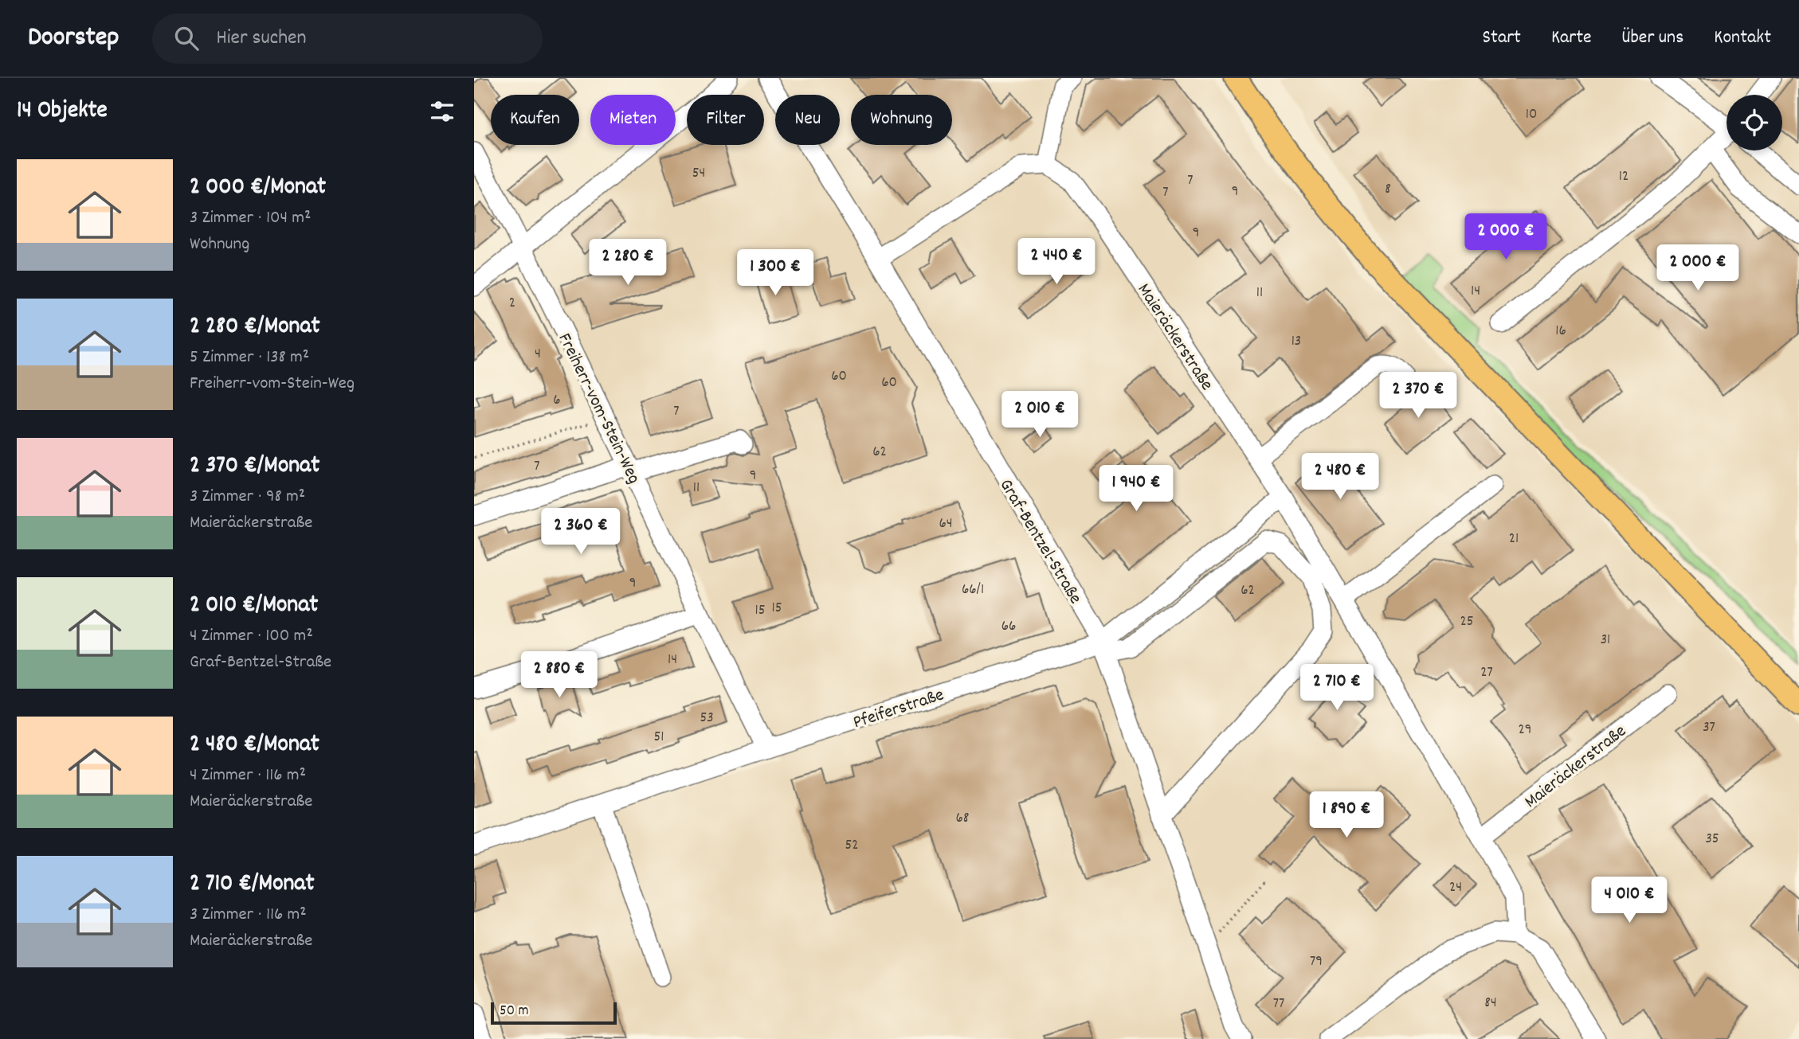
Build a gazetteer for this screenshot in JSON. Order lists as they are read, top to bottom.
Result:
{
  "streets": {
    "street": [
      "Maieräckerstraße",
      "Freiherr-vom-Stein-Weg",
      "Graf-Bentzel-Straße",
      "Pfeiferstraße"
    ]
  },
  "crossings": [
    ["Maieräckerstraße", "Pfeiferstraße"],
    ["Freiherr-vom-Stein-Weg", "Pfeiferstraße"],
    ["Graf-Bentzel-Straße", "Pfeiferstraße"]
  ],
  "house_numbers": [
    "10",
    "54",
    "12",
    "7",
    "8",
    "9",
    "7",
    "9",
    "14",
    "11",
    "2",
    "16",
    "13",
    "4",
    "60",
    "60",
    "6",
    "7",
    "62",
    "7",
    "9",
    "11",
    "64",
    "21",
    "9",
    "66/1",
    "62",
    "15",
    "15",
    "25",
    "66",
    "31",
    "14",
    "27",
    "53",
    "37",
    "29",
    "51",
    "68",
    "35",
    "52",
    "24",
    "79",
    "84",
    "77"
  ],
  "scale_bar": "50 m",
  "page": {
    "header": "Doorstep",
    "search": "Hier suchen",
    "nav": [
      "Start",
      "Karte",
      "Über uns",
      "Kontakt"
    ],
    "heading": "14 Objekte",
    "chip": [
      "Kaufen",
      "Mieten",
      "Filter",
      "Neu",
      "Wohnung"
    ],
    "list": [
      {
        "name": "2 000 €/Monat",
        "note": "3 Zimmer · 104 m² · Wohnung"
      },
      {
        "name": "2 280 €/Monat",
        "note": "5 Zimmer · 138 m² · Freiherr-vom-Stein-Weg"
      },
      {
        "name": "2 370 €/Monat",
        "note": "3 Zimmer · 98 m² · Maieräckerstraße"
      },
      {
        "name": "2 010 €/Monat",
        "note": "4 Zimmer · 100 m² · Graf-Bentzel-Straße"
      },
      {
        "name": "2 480 €/Monat",
        "note": "4 Zimmer · 116 m² · Maieräckerstraße"
      },
      {
        "name": "2 710 €/Monat",
        "note": "3 Zimmer · 116 m² · Maieräckerstraße"
      }
    ],
    "price": [
      "2 000 €",
      "2 440 €",
      "2 280 €",
      "2 000 €",
      "1 300 €",
      "2 370 €",
      "2 010 €",
      "2 480 €",
      "1 940 €",
      "2 360 €",
      "2 880 €",
      "2 710 €",
      "1 890 €",
      "4 010 €"
    ],
    "scale": "50 m"
  }
}
